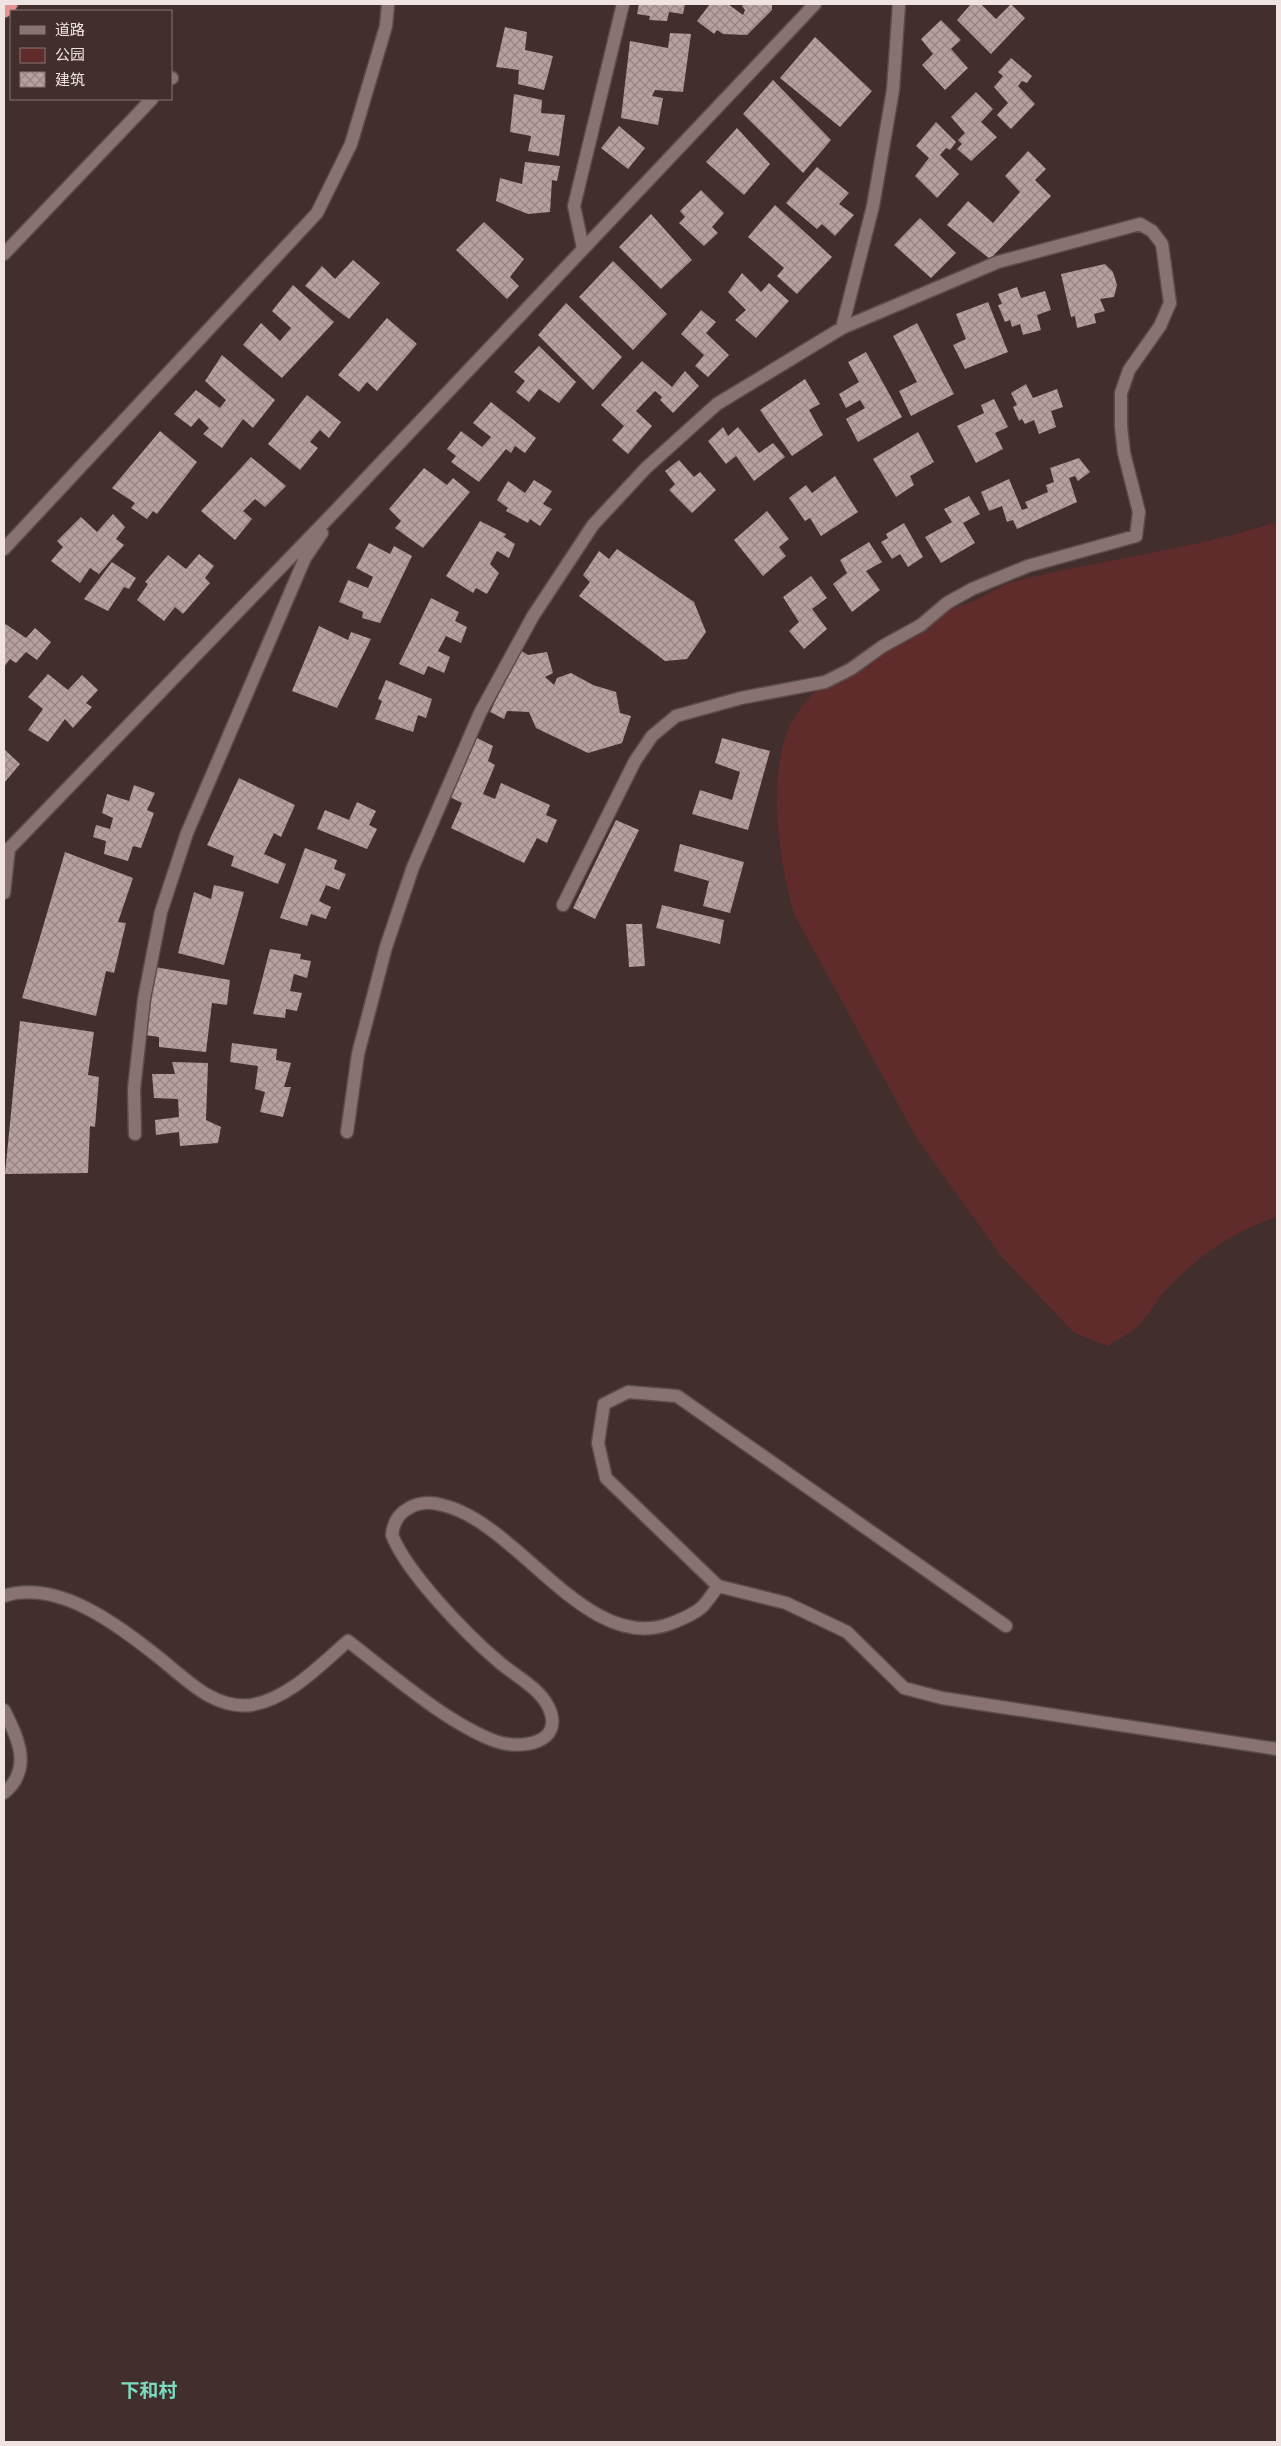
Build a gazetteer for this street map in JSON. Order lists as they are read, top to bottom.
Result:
{
  "districts": ["下和村"],
  "legend": ["道路", "公园", "建筑"]
}
